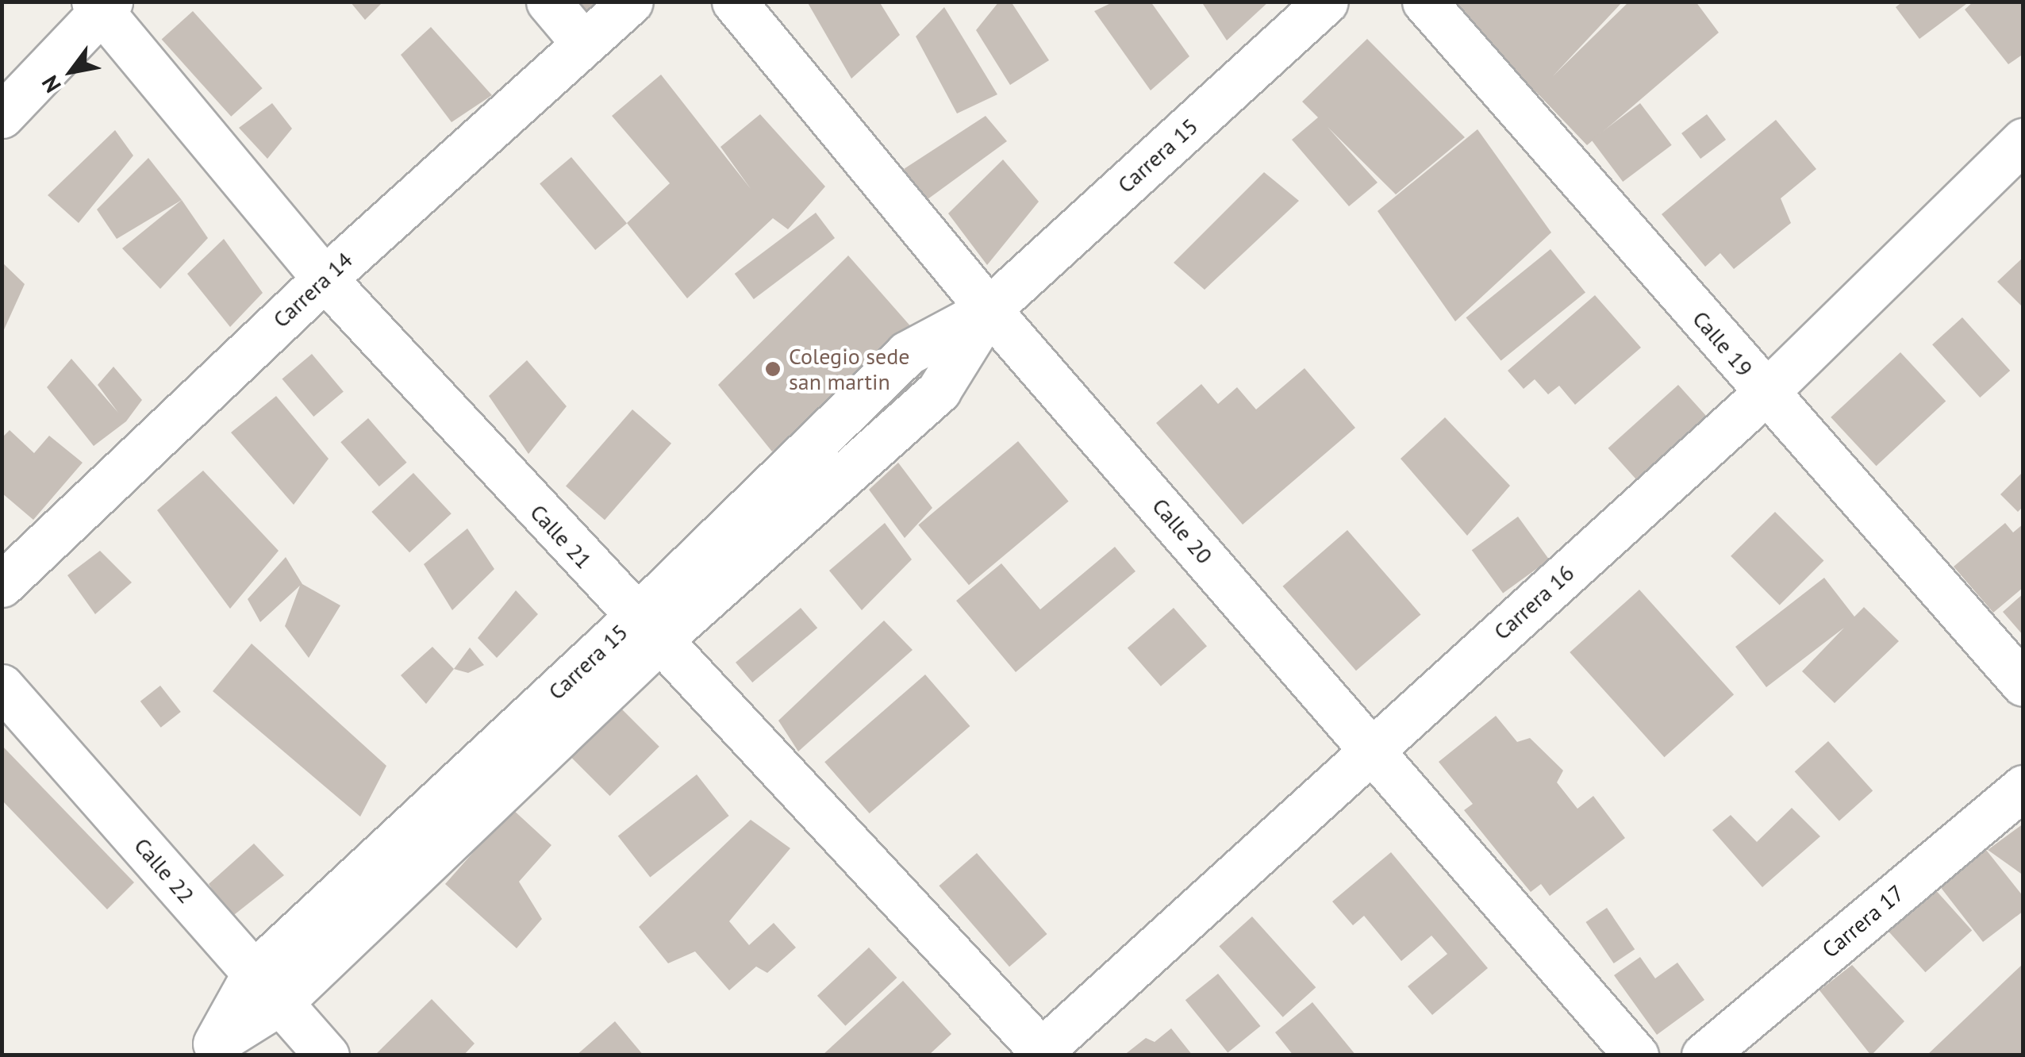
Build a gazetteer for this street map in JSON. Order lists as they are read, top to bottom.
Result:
{
  "streets": {
    "street": [
      "Carrera 15",
      "Carrera 14",
      "Calle 19",
      "Calle 20",
      "Calle 21",
      "Carrera 16",
      "Calle 22",
      "Carrera 17"
    ]
  },
  "crossings": [
    ["Carrera 15", "Calle 20"],
    ["Carrera 15", "Calle 21"],
    ["Carrera 15", "Calle 22"],
    ["Carrera 14", "Calle 21"],
    ["Calle 19", "Carrera 16"],
    ["Calle 20", "Carrera 16"],
    ["Calle 21", "Carrera 16"]
  ],
  "places": ["Colegio sede san martin"],
  "north": "bottom left"
}
